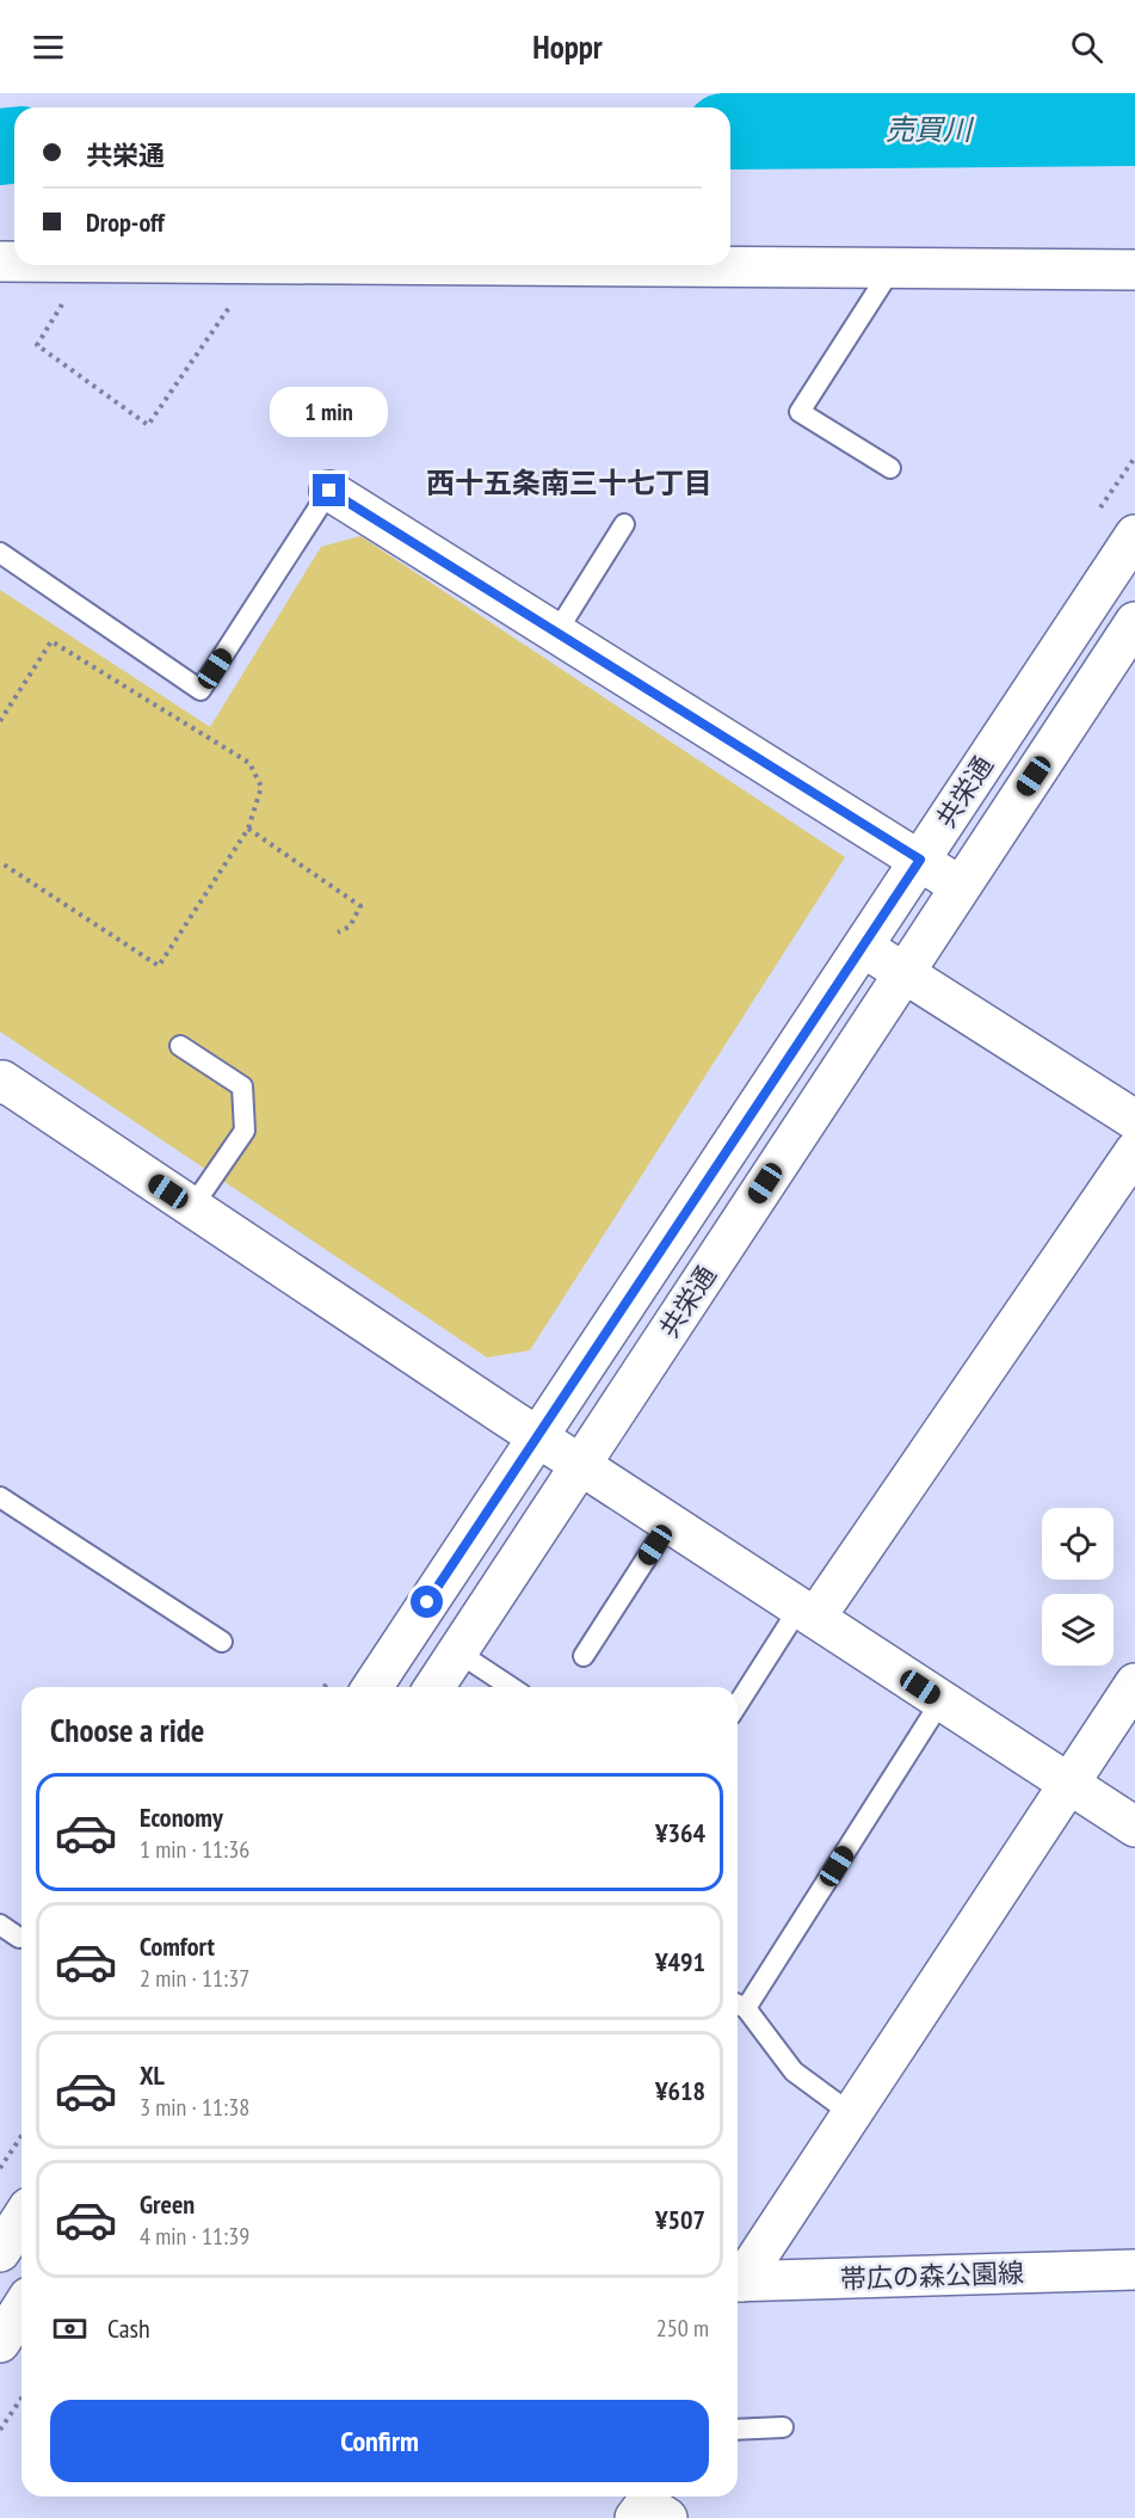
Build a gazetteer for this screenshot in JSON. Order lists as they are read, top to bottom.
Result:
{
  "streets": {
    "street": ["共栄通", "帯広の森公園線"]
  },
  "districts": ["西十五条南三十七丁目"],
  "water": ["売買川"],
  "page": {
    "header": "Hoppr",
    "banner": ["共栄通", "Drop-off"],
    "bubble": "1 min",
    "heading": "Choose a ride",
    "list": [
      {
        "name": "Economy",
        "note": "1 min · 11:36",
        "value": "¥364"
      },
      {
        "name": "Comfort",
        "note": "2 min · 11:37",
        "value": "¥491"
      },
      {
        "name": "XL",
        "note": "3 min · 11:38",
        "value": "¥618"
      },
      {
        "name": "Green",
        "note": "4 min · 11:39",
        "value": "¥507"
      }
    ],
    "pay": ["Cash", "250 m"],
    "buttons": "Confirm"
  }
}
